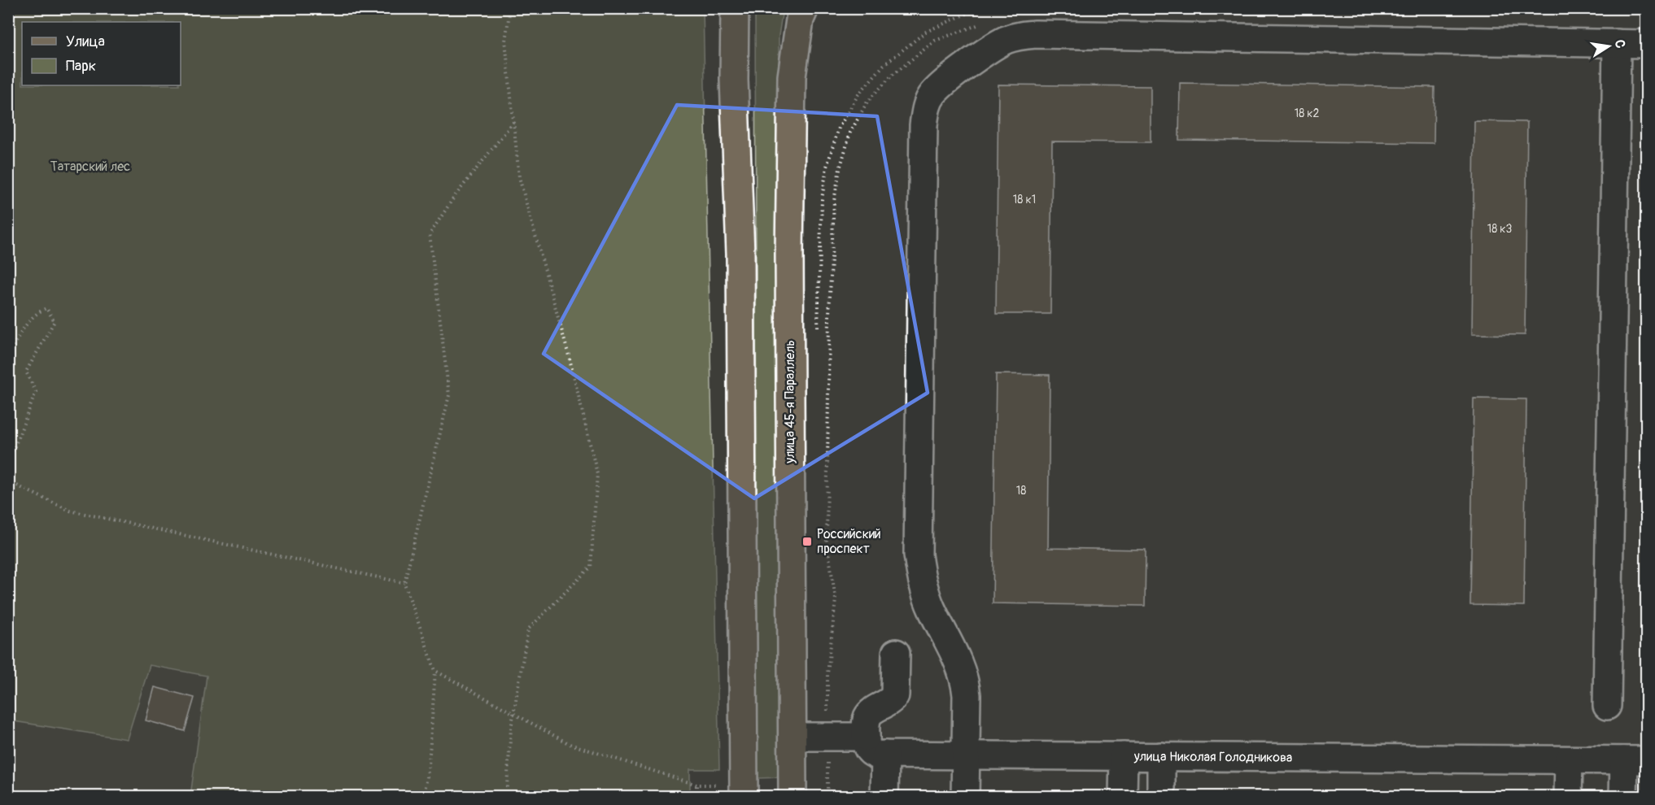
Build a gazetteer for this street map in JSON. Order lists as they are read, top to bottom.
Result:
{
  "streets": {
    "main road": ["улица 45-я Параллель"],
    "street": ["улица Николая Голодникова"]
  },
  "parks": ["Татарский лес"],
  "places": {
    "transit": ["Российский проспект"]
  },
  "house_numbers": [
    "18 к2",
    "18 к1",
    "18 к3",
    "18"
  ],
  "legend": ["Улица", "Парк"],
  "north": "right"
}
